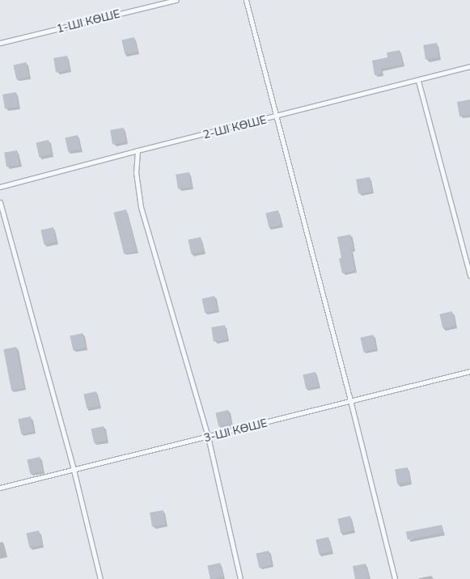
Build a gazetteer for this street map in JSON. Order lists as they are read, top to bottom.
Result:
{
  "streets": {
    "lane": ["1-ШІ КӨШЕ", "2-ШІ КӨШЕ", "3-ШІ КӨШЕ"]
  }
}
